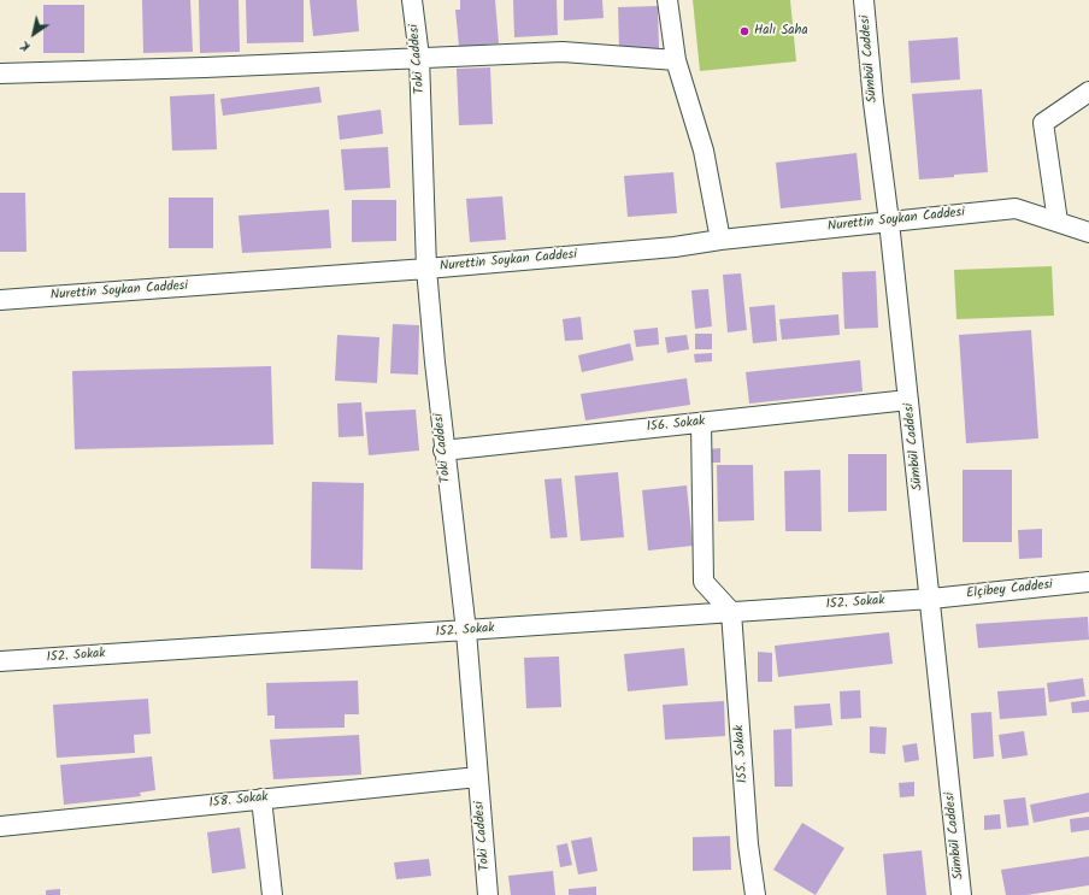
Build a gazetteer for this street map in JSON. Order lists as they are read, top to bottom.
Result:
{
  "streets": {
    "street": [
      "Toki Caddesi",
      "Sümbül Caddesi",
      "Nurettin Soykan Caddesi",
      "156. Sokak",
      "Elçibey Caddesi",
      "152. Sokak",
      "155. Sokak",
      "158. Sokak"
    ]
  },
  "crossings": [
    ["Toki Caddesi", "Nurettin Soykan Caddesi"],
    ["Toki Caddesi", "156. Sokak"],
    ["Toki Caddesi", "152. Sokak"],
    ["Toki Caddesi", "158. Sokak"],
    ["Sümbül Caddesi", "Nurettin Soykan Caddesi"],
    ["Sümbül Caddesi", "156. Sokak"],
    ["Sümbül Caddesi", "Elçibey Caddesi"],
    ["Sümbül Caddesi", "152. Sokak"],
    ["Elçibey Caddesi", "152. Sokak"],
    ["152. Sokak", "155. Sokak"]
  ],
  "places": ["Halı Saha"],
  "north": "bottom left"
}
